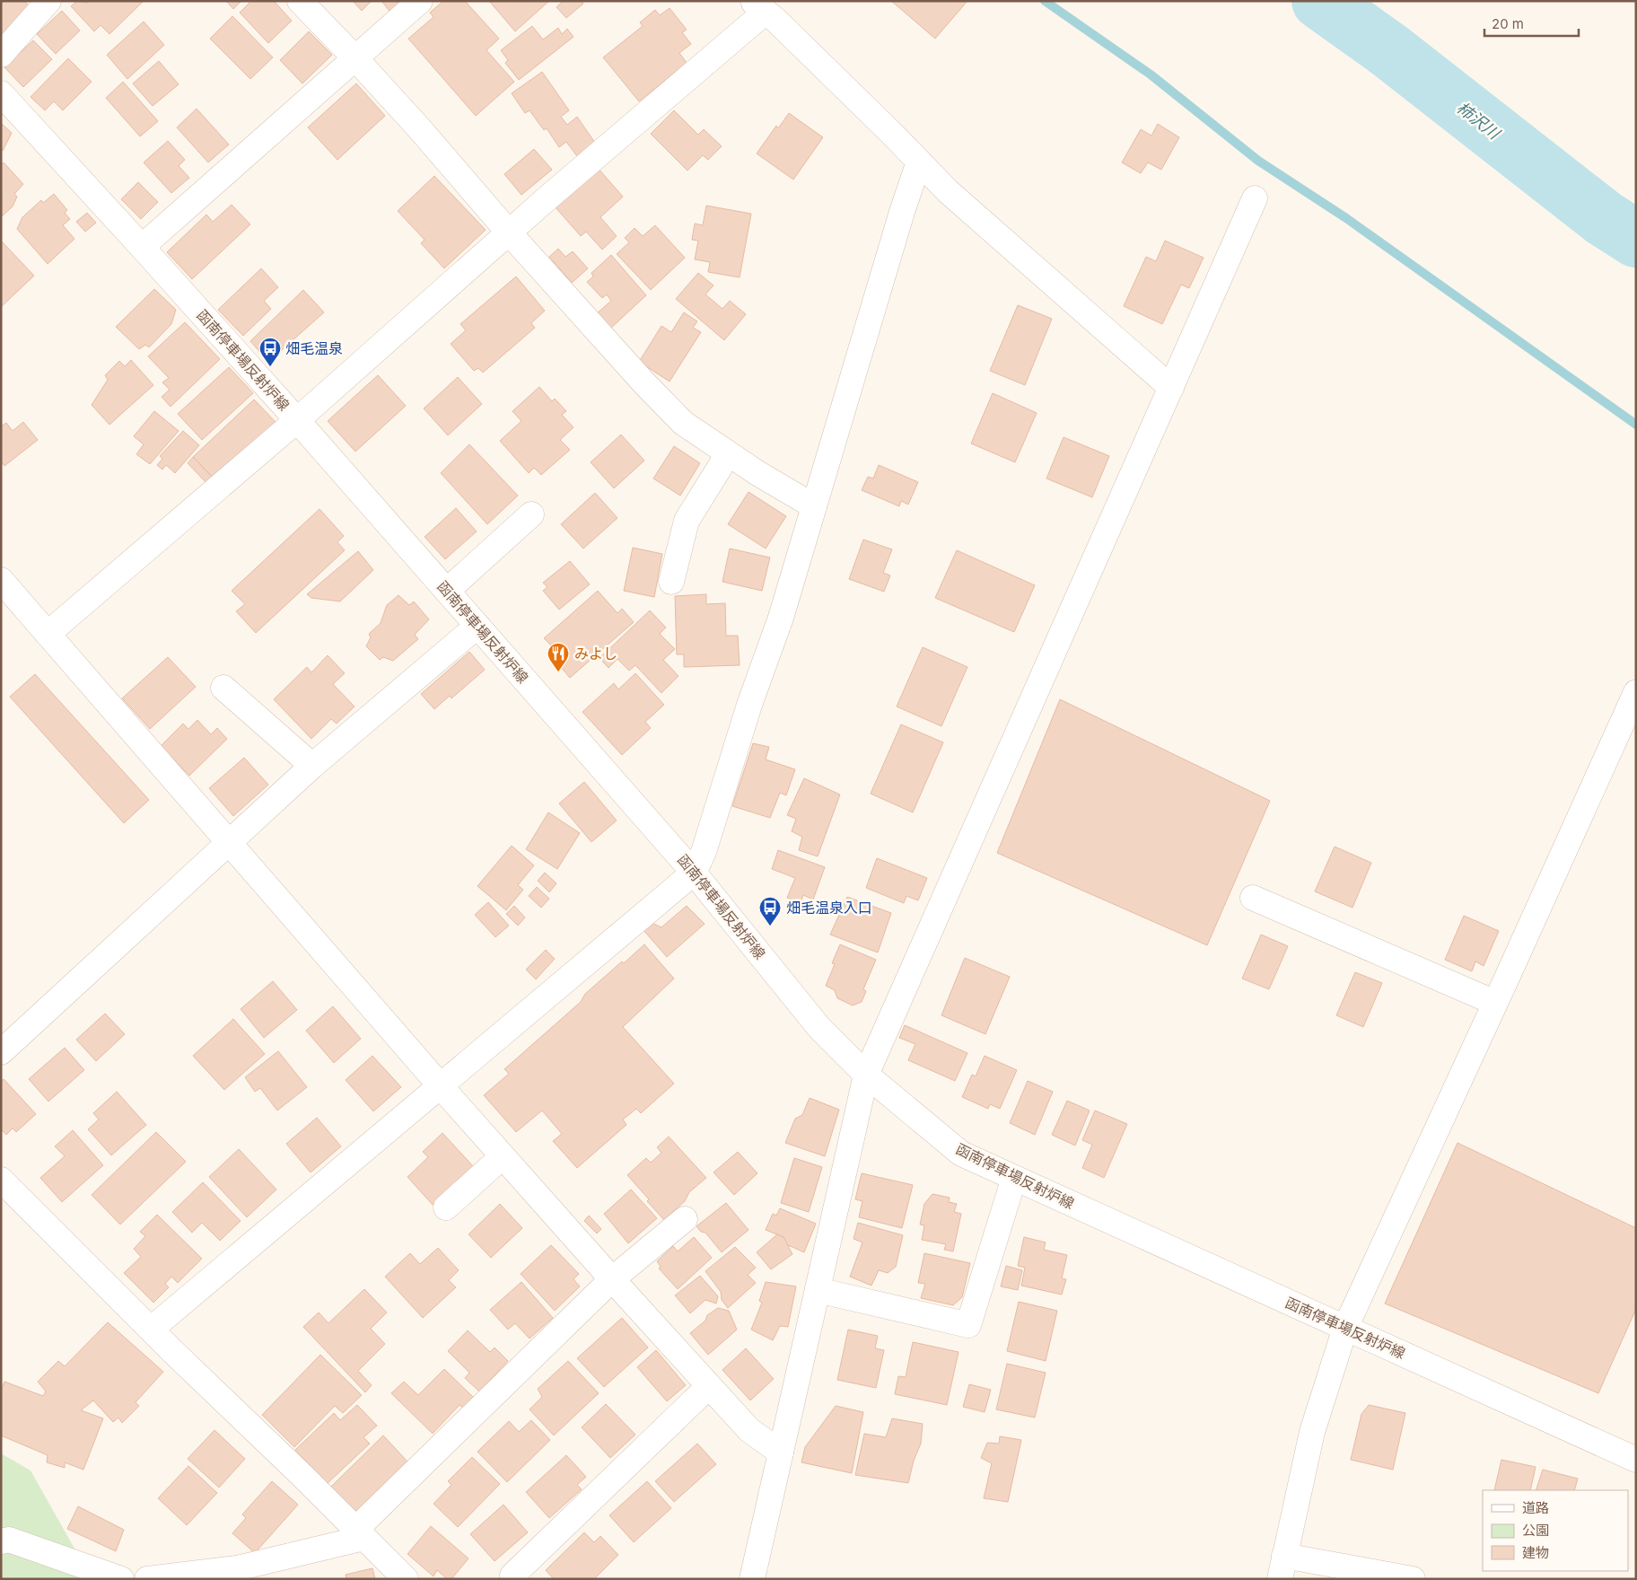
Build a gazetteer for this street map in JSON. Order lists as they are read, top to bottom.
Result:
{
  "streets": {
    "street": ["函南停車場反射炉線"]
  },
  "water": ["柿沢川"],
  "places": {
    "bus stop": ["畑毛温泉", "畑毛温泉入口"],
    "restaurant": ["みよし"]
  },
  "legend": ["道路", "公園", "建物"],
  "scale_bar": "20 m"
}
